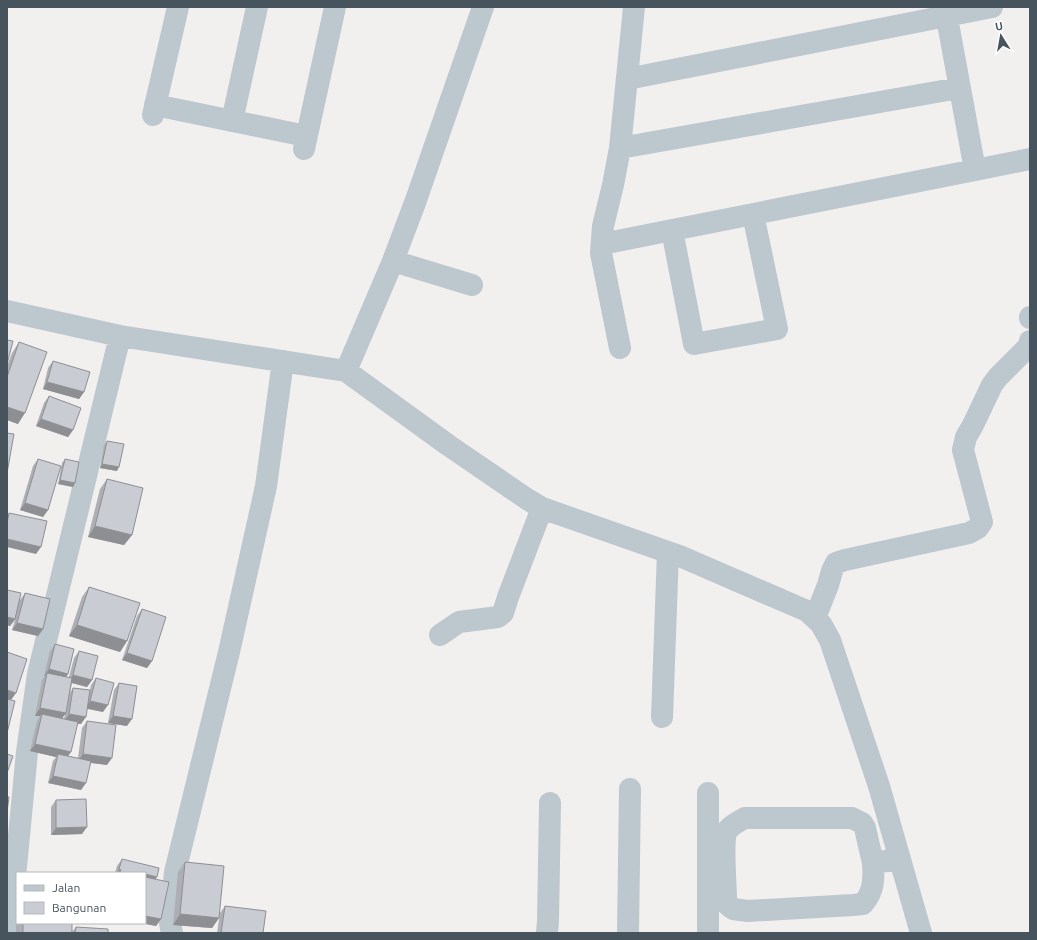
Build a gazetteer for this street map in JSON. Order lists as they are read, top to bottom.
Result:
{
  "legend": ["Jalan", "Bangunan"],
  "north": "top"
}
